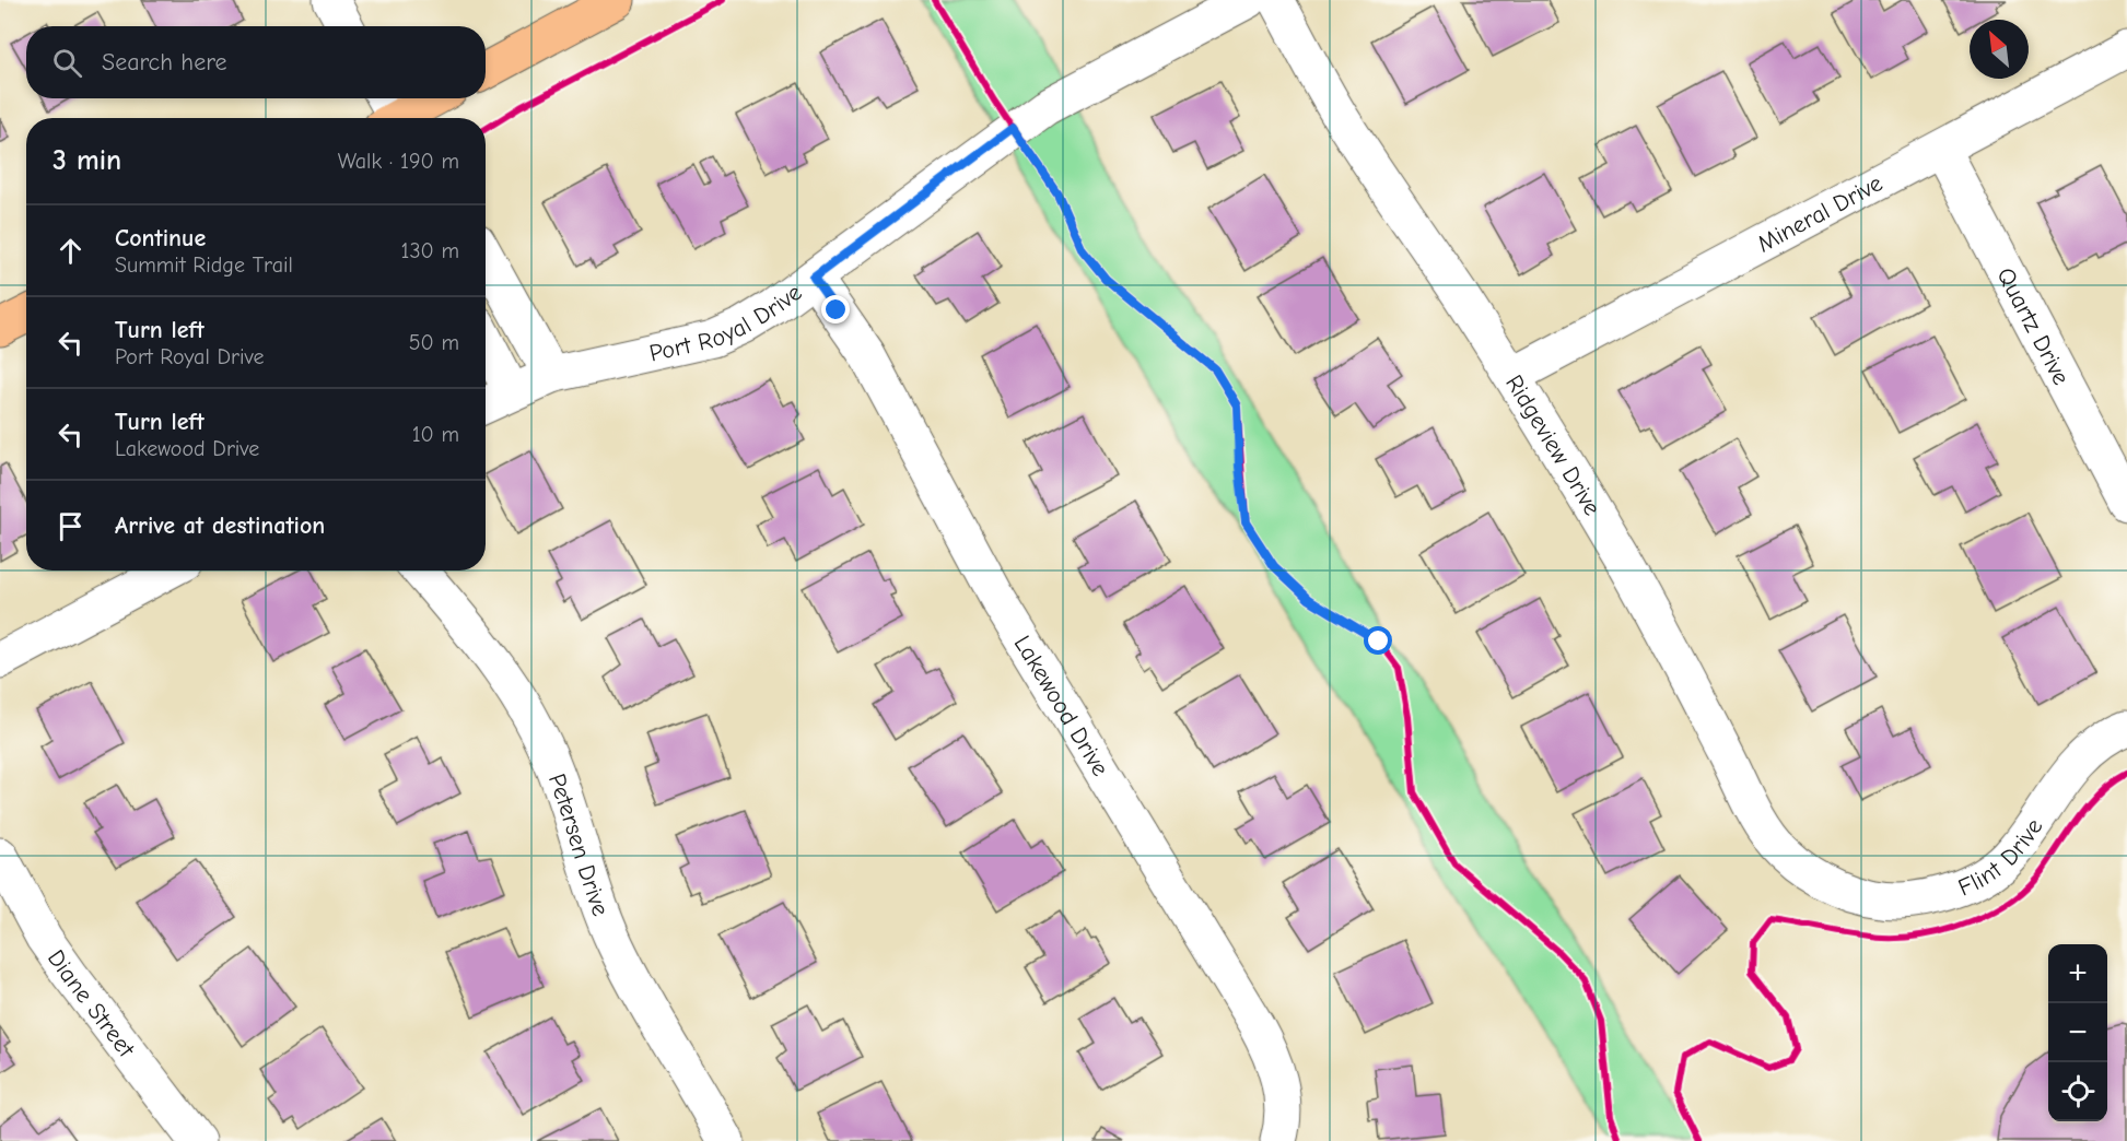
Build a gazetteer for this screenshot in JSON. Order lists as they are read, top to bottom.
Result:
{
  "streets": {
    "street": [
      "Mineral Drive",
      "Port Royal Drive",
      "Quartz Drive",
      "Ridgeview Drive",
      "Lakewood Drive",
      "Petersen Drive",
      "Flint Drive",
      "Diane Street"
    ]
  },
  "crossings": [
    ["Mineral Drive", "Quartz Drive"],
    ["Mineral Drive", "Ridgeview Drive"],
    ["Port Royal Drive", "Lakewood Drive"],
    ["Ridgeview Drive", "Flint Drive"]
  ],
  "north": "top left",
  "page": {
    "search": "Search here",
    "heading": ["3 min", "Walk · 190 m"],
    "list": [
      ["Continue", "Summit Ridge Trail", "130 m"],
      ["Turn left", "Port Royal Drive", "50 m"],
      ["Turn left", "Lakewood Drive", "10 m"],
      "Arrive at destination"
    ],
    "map_buttons": ["+", "−"]
  }
}
